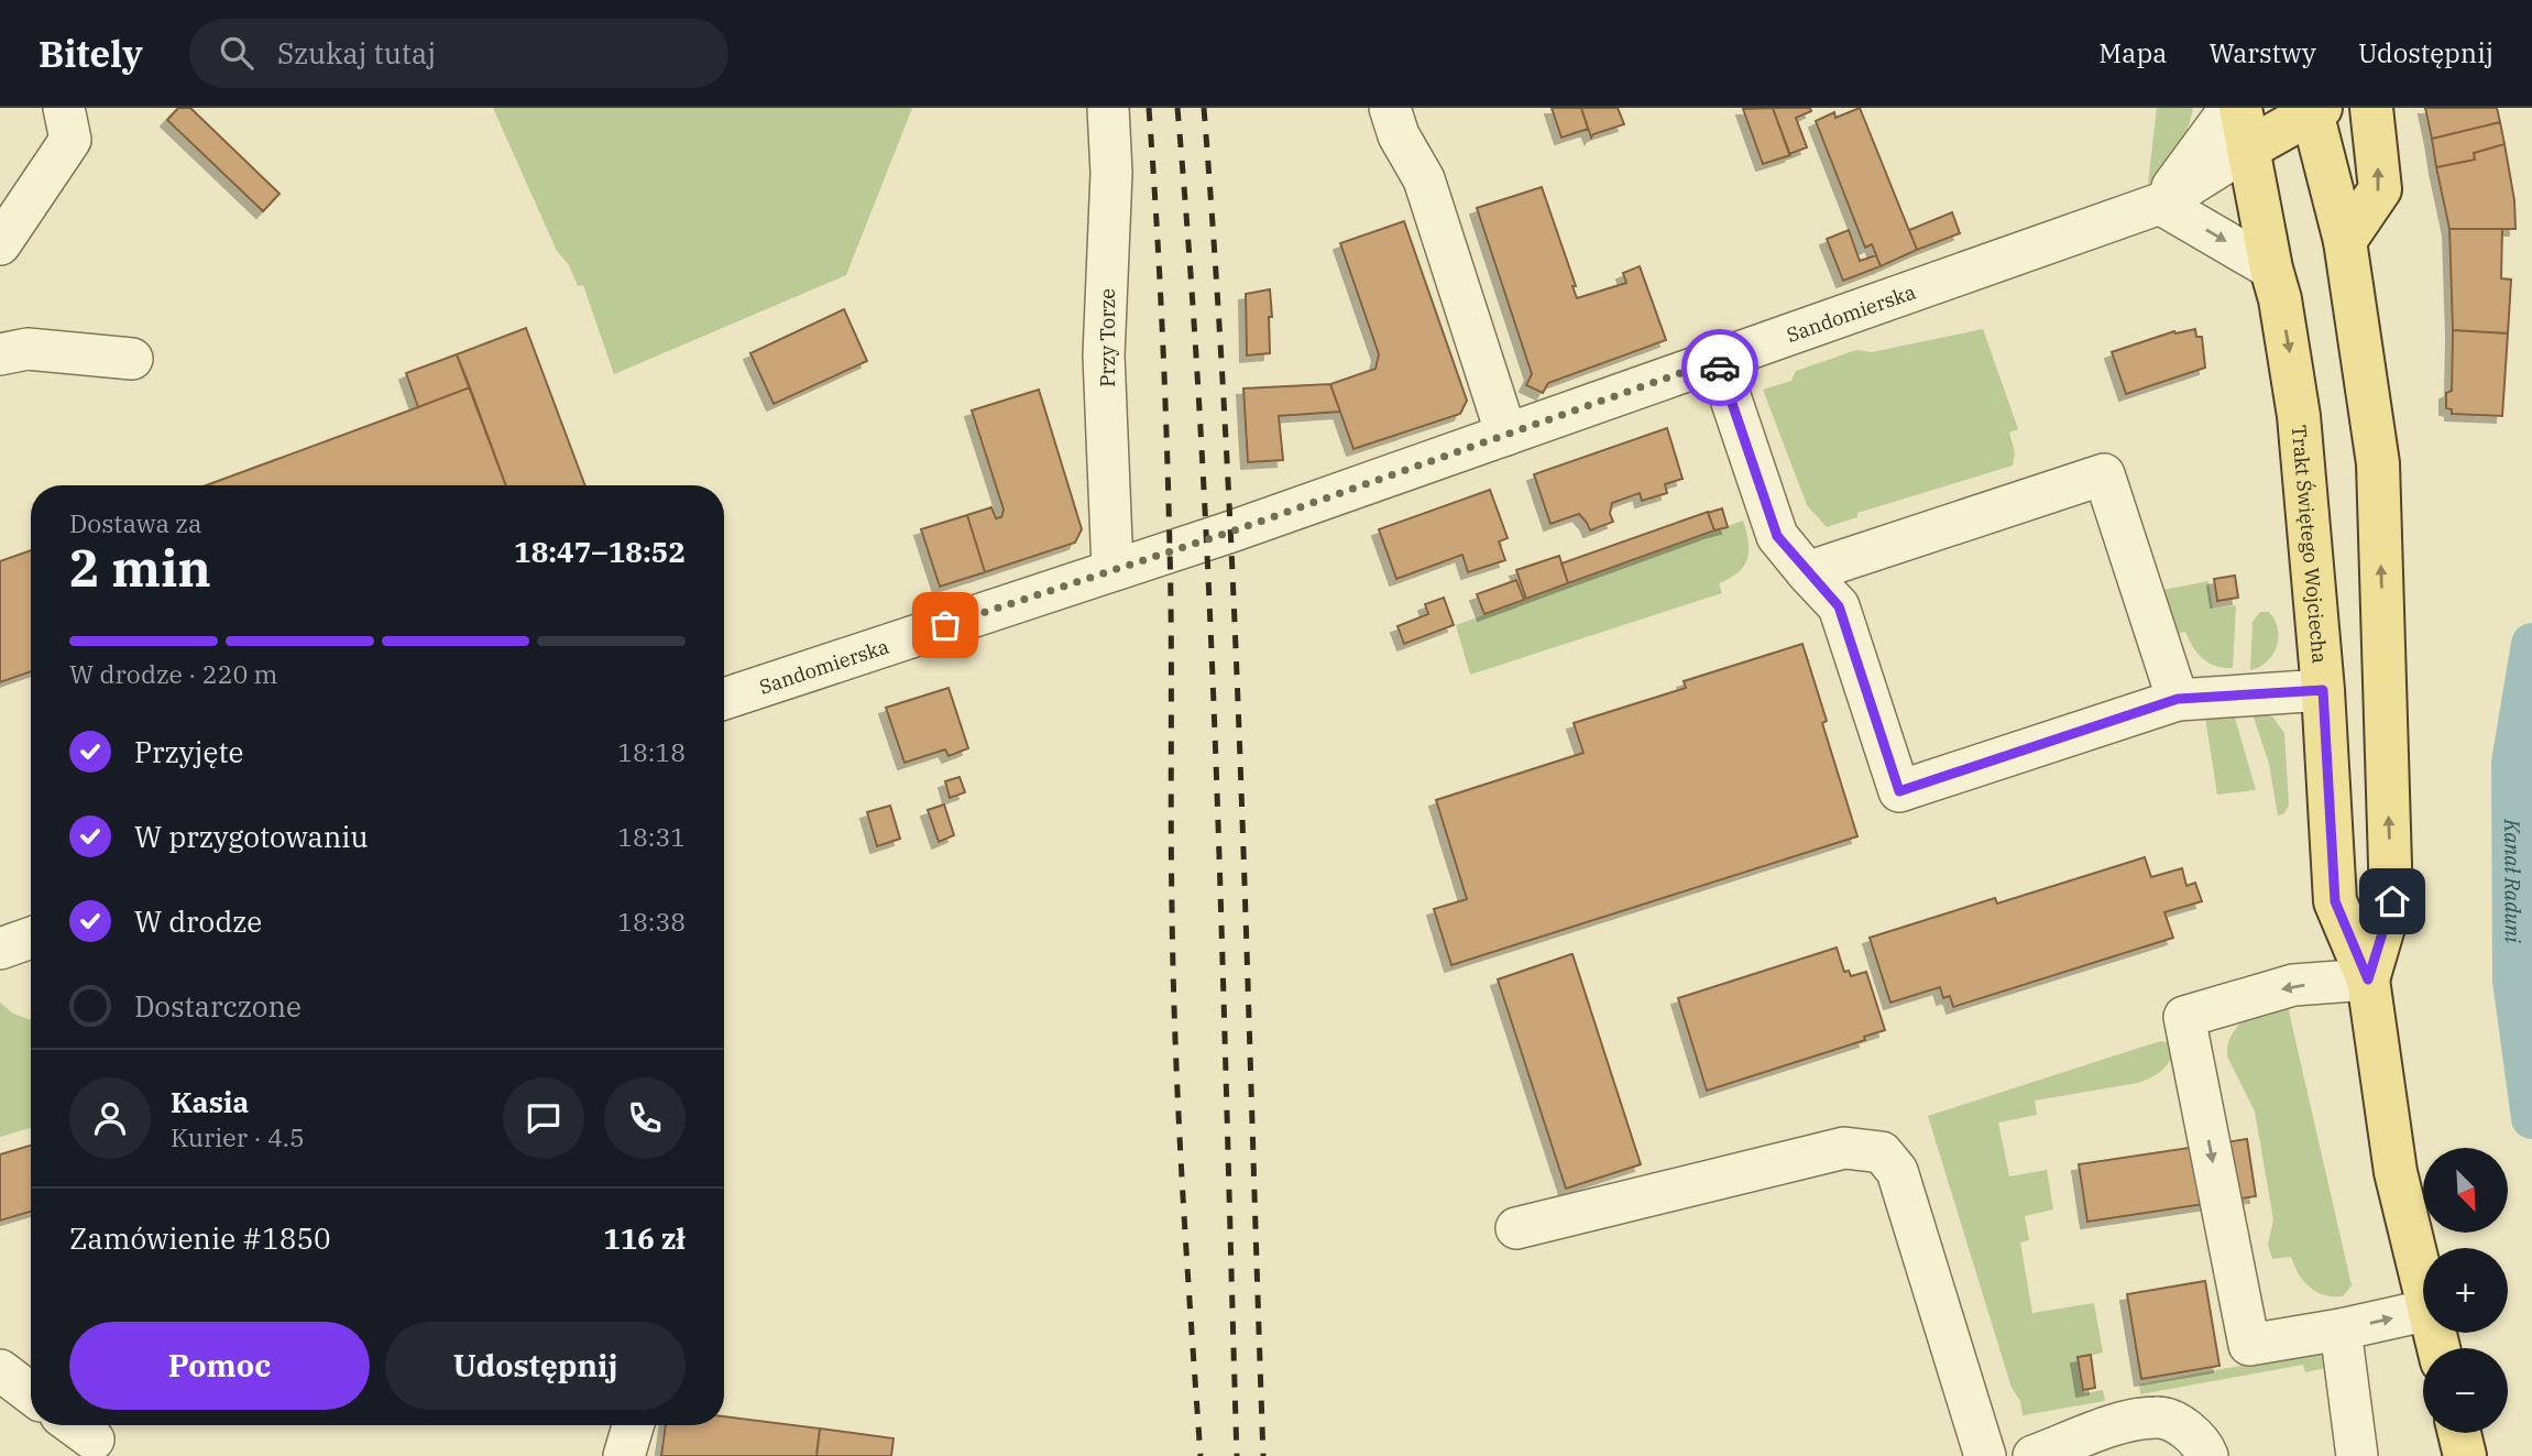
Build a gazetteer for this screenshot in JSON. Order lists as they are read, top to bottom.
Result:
{
  "streets": {
    "main road": ["Sandomierska", "Trakt Świętego Wojciecha"],
    "street": ["Przy Torze"]
  },
  "crossings": [
    ["Sandomierska", "Przy Torze"],
    ["Sandomierska", "Trakt Świętego Wojciecha"]
  ],
  "water": ["Kanał Raduni"],
  "north": "bottom right",
  "page": {
    "header": "Bitely",
    "search": "Szukaj tutaj",
    "nav": ["Mapa", "Warstwy", "Udostępnij"],
    "heading": ["2 min", "Dostawa za", "18:47–18:52"],
    "panel": [
      "Kasia",
      "Kurier · 4.5",
      "Zamówienie #1850",
      "116 zł"
    ],
    "bar": "W drodze · 220 m",
    "list": [
      ["Przyjęte", "18:18"],
      ["W przygotowaniu", "18:31"],
      ["W drodze", "18:38"],
      "Dostarczone"
    ],
    "map_buttons": ["+", "−"],
    "buttons": ["Pomoc", "Udostępnij"]
  }
}
